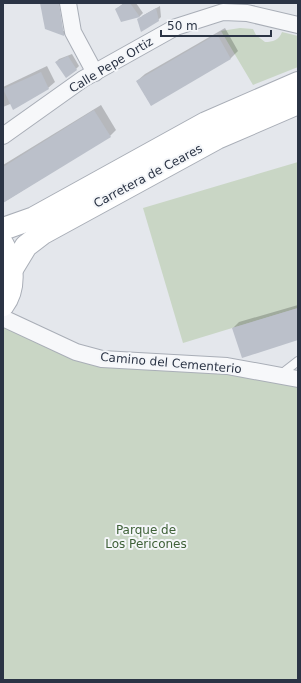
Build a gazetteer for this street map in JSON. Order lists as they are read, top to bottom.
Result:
{
  "streets": {
    "main road": ["Carretera de Ceares"],
    "street": ["Calle Pepe Ortiz", "Camino del Cementerio"]
  },
  "parks": ["Parque de Los Pericones"],
  "scale_bar": "50 m"
}
